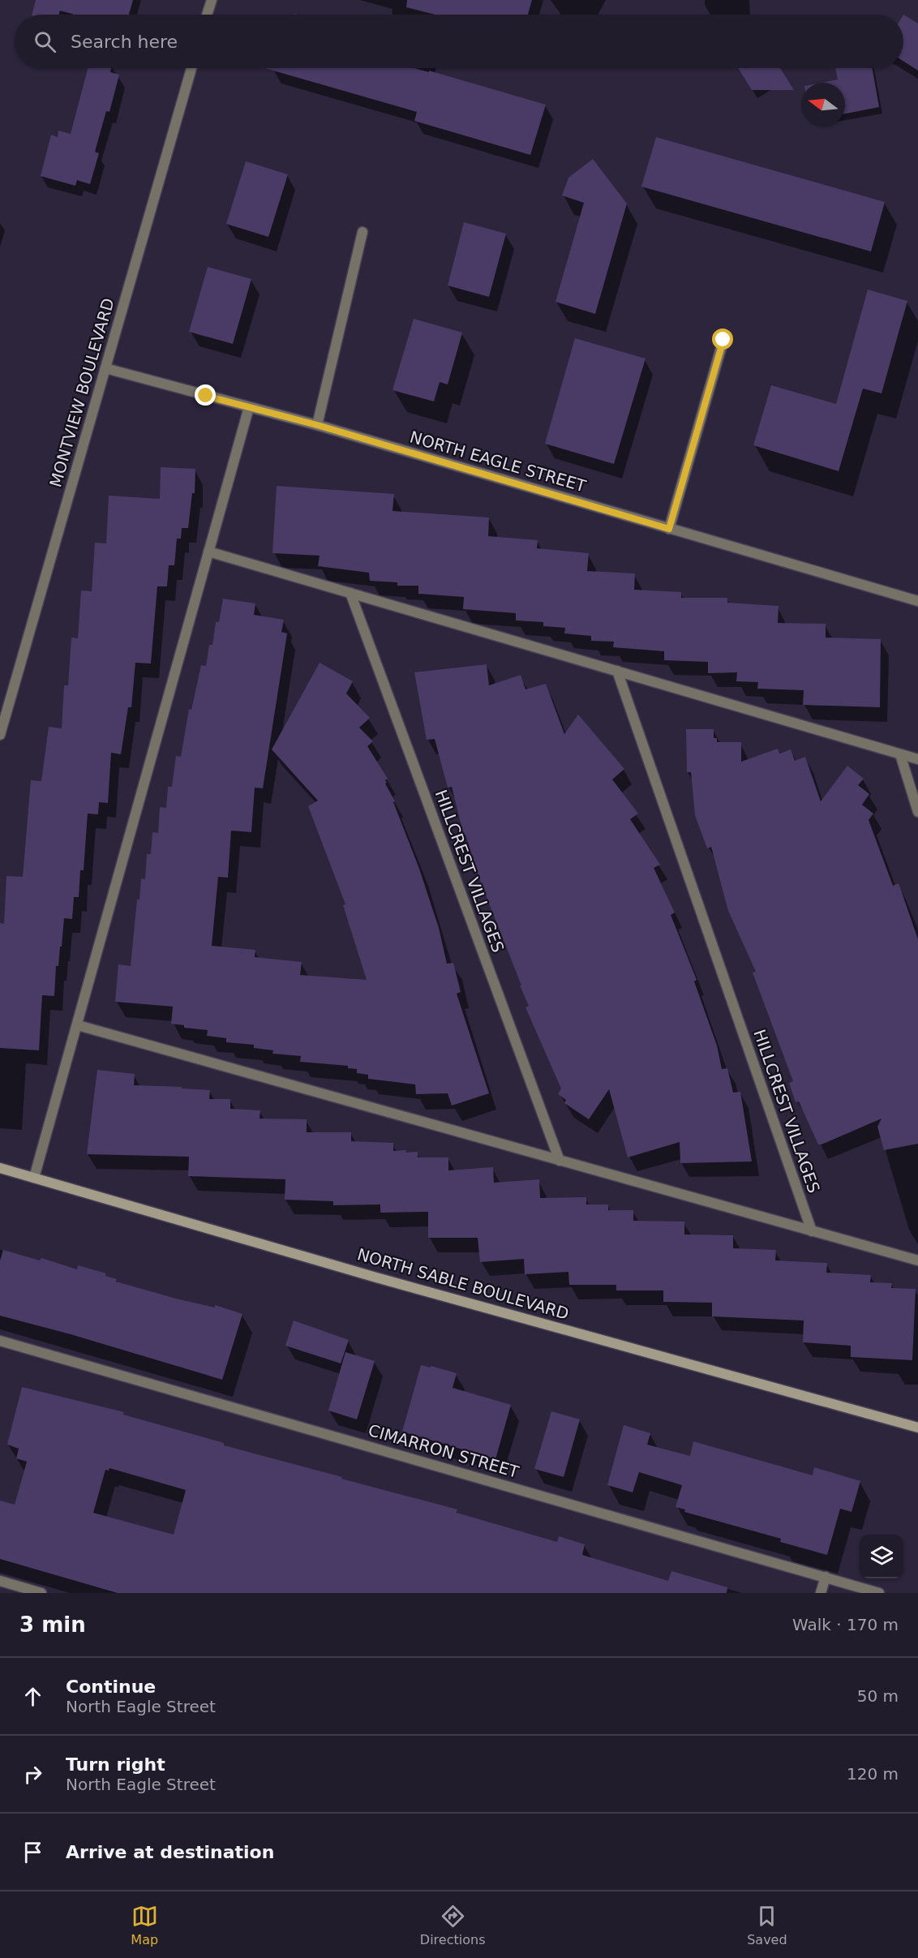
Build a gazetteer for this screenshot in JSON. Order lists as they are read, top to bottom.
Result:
{
  "streets": {
    "street": [
      "MONTVIEW BOULEVARD",
      "NORTH EAGLE STREET",
      "HILLCREST VILLAGES",
      "NORTH SABLE BOULEVARD",
      "CIMARRON STREET"
    ]
  },
  "crossings": [
    ["MONTVIEW BOULEVARD", "NORTH EAGLE STREET"]
  ],
  "north": "left",
  "page": {
    "search": "Search here",
    "heading": ["3 min", "Walk · 170 m"],
    "list": [
      ["Continue", "North Eagle Street", "50 m"],
      ["Turn right", "North Eagle Street", "120 m"],
      "Arrive at destination"
    ],
    "nav": ["Map", "Directions", "Saved"]
  }
}
